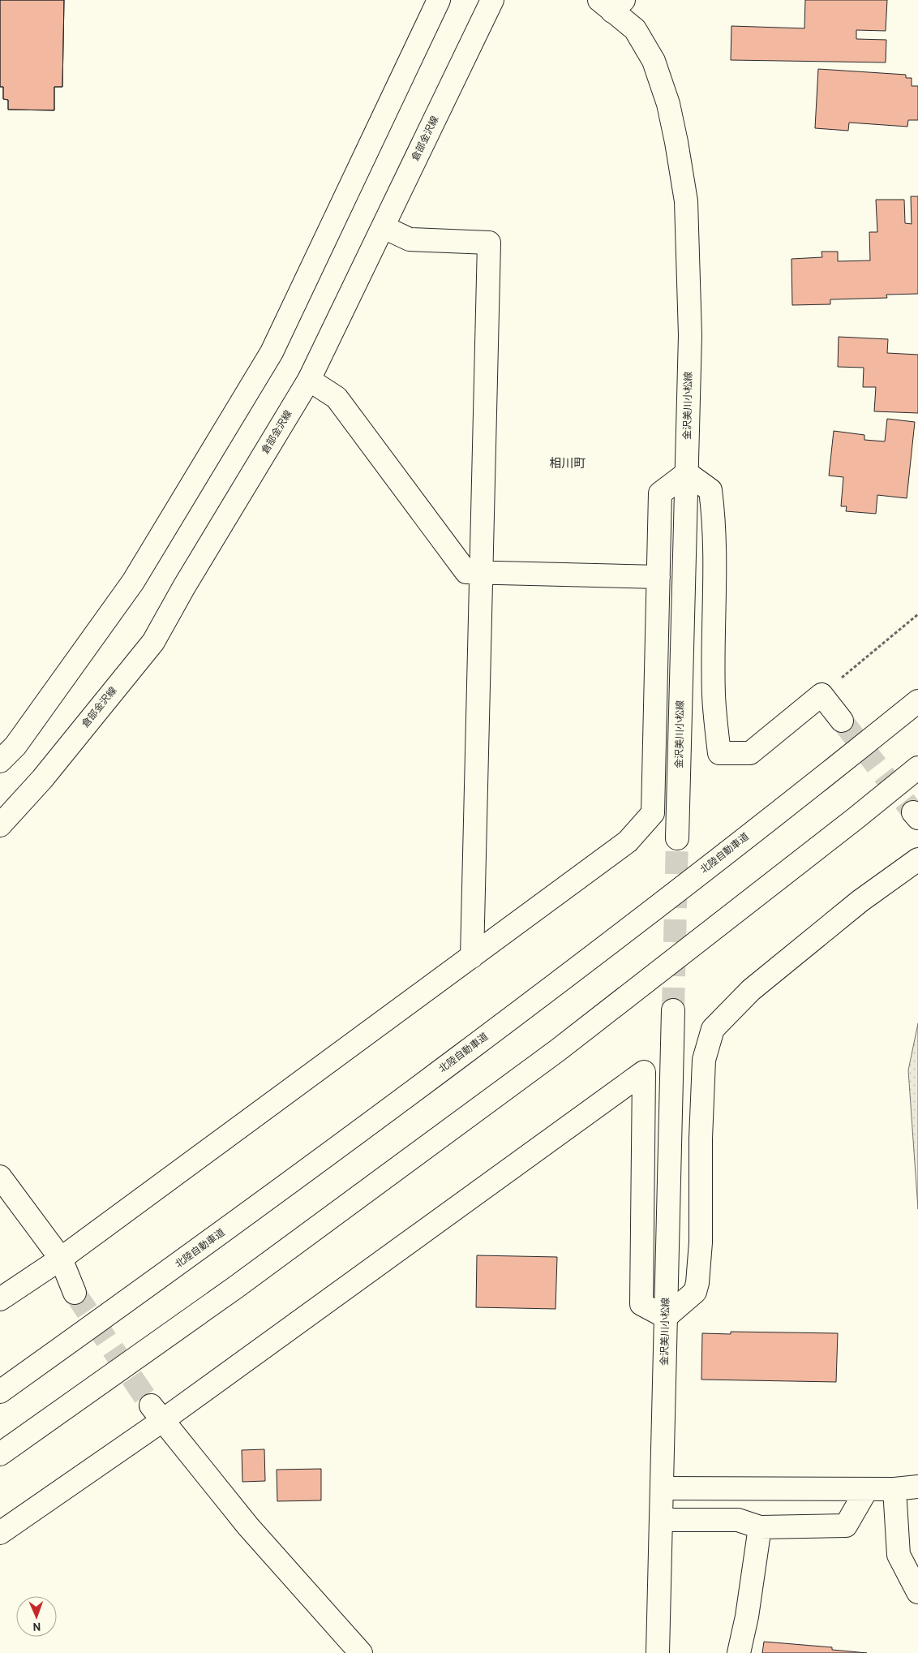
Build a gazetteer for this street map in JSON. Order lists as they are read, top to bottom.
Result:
{
  "streets": {
    "main road": ["倉部金沢線", "金沢美川小松線", "北陸自動車道"]
  },
  "districts": ["相川町"],
  "north": "bottom"
}
